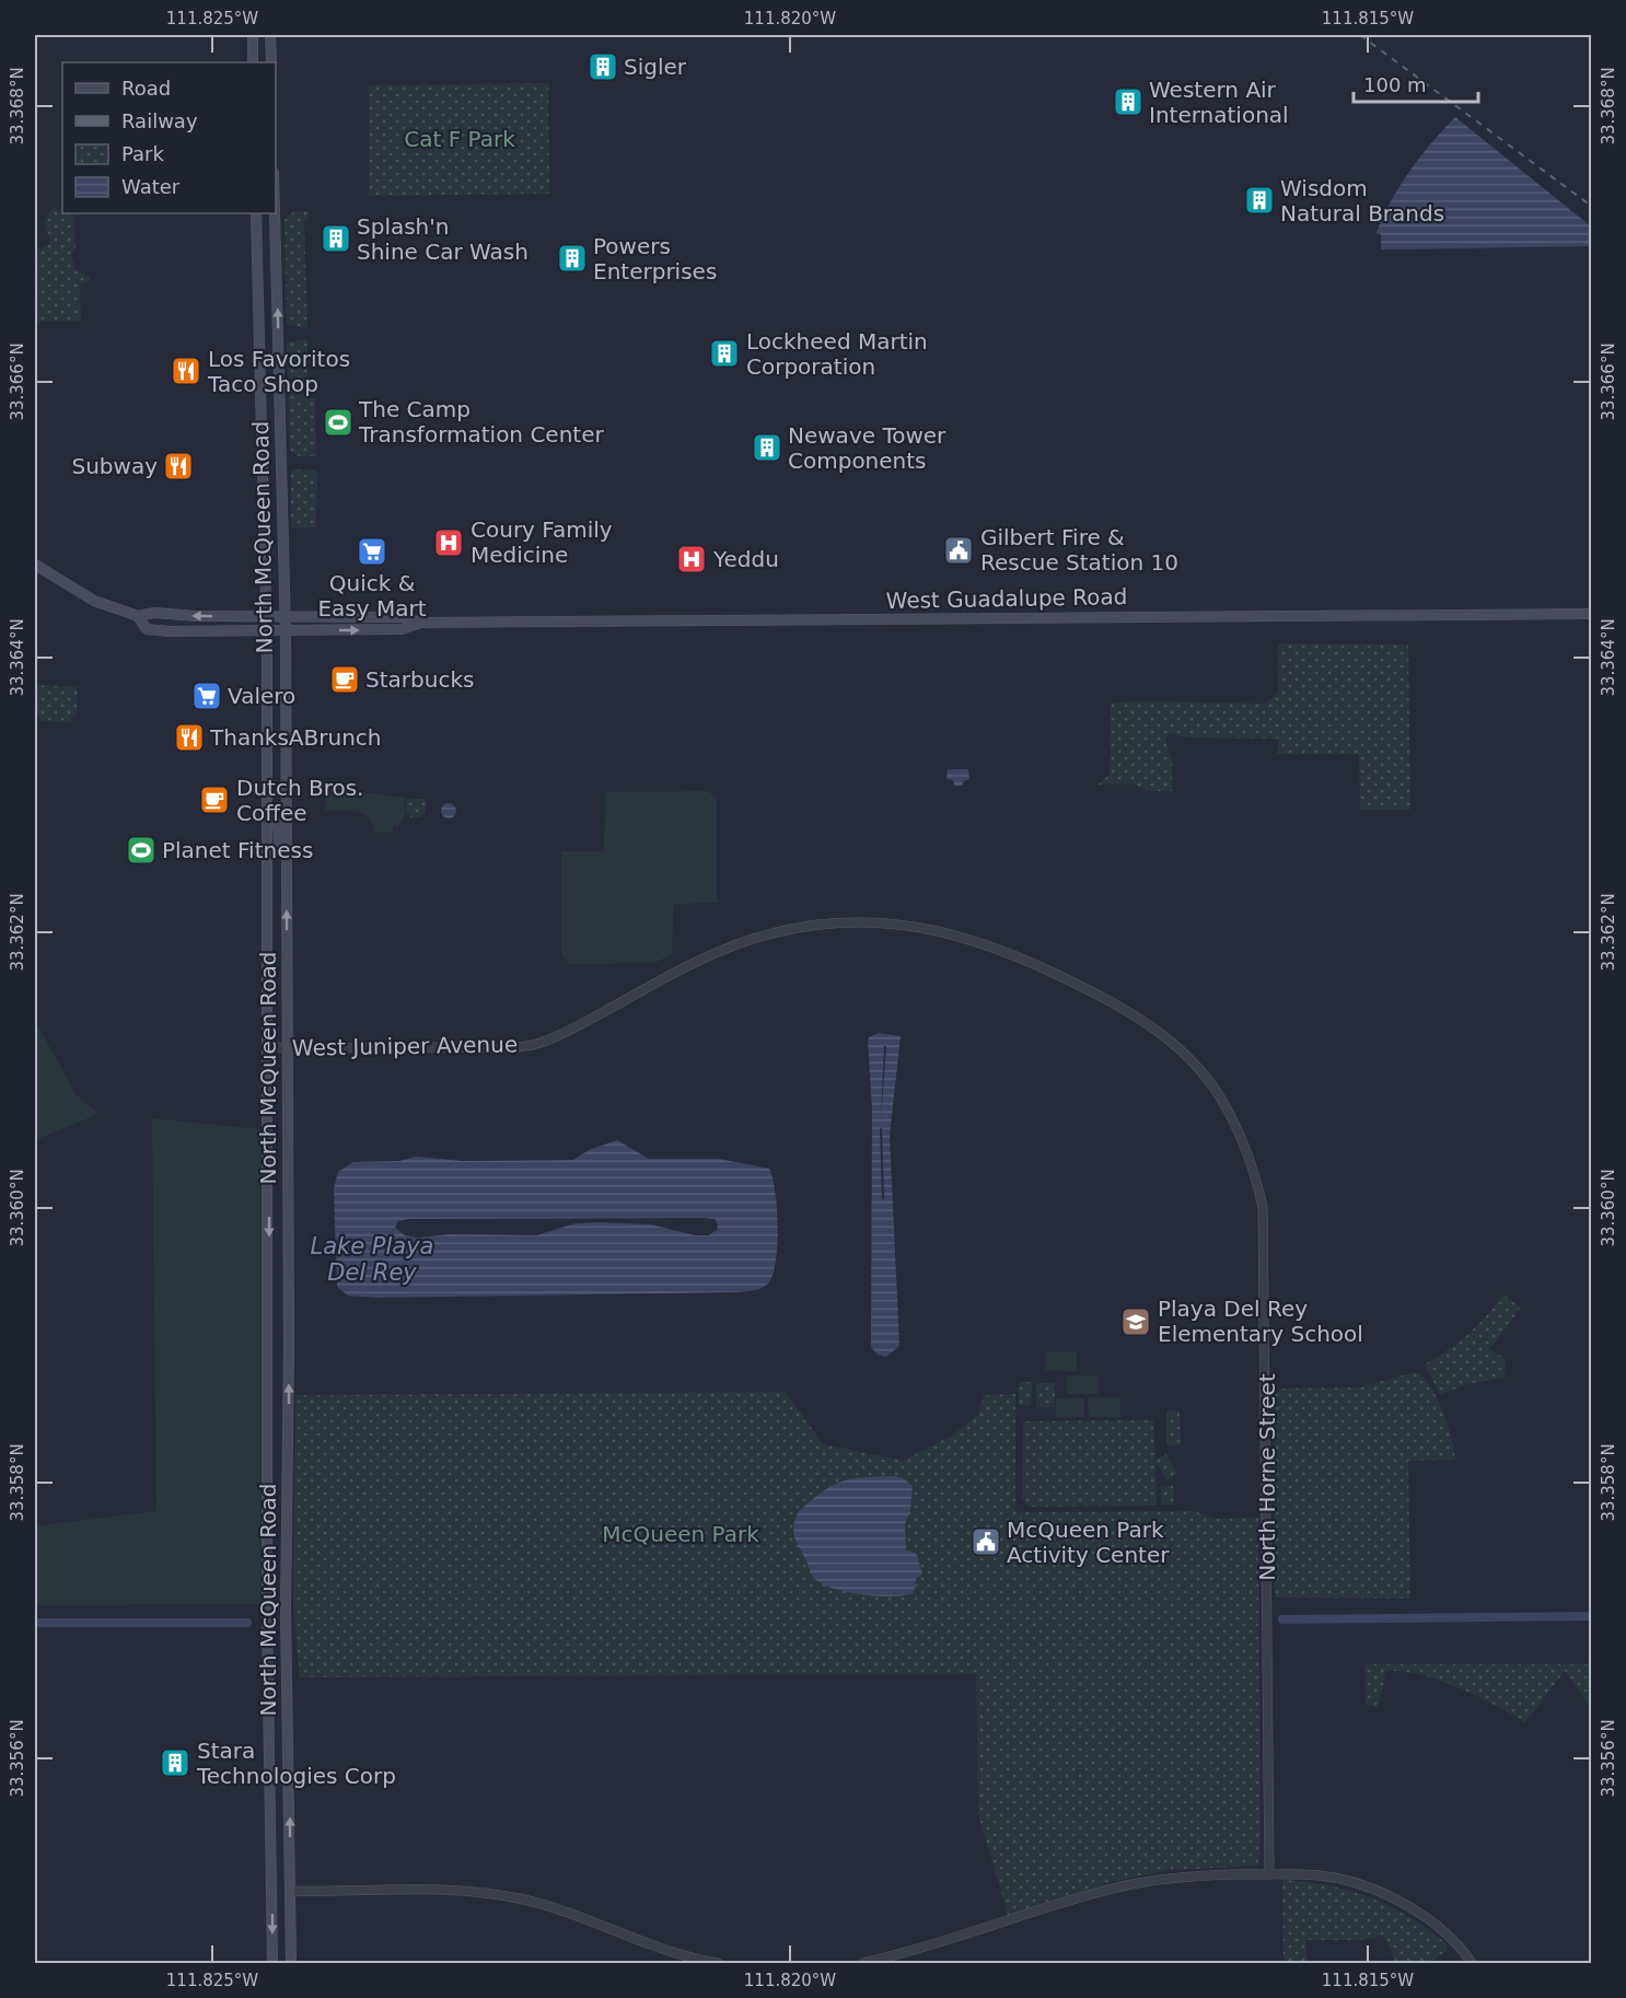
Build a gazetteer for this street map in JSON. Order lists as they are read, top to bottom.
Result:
{
  "streets": {
    "main road": ["North McQueen Road", "West Guadalupe Road"],
    "street": ["West Juniper Avenue", "North Horne Street"]
  },
  "crossings": [
    ["North McQueen Road", "West Guadalupe Road"],
    ["North McQueen Road", "West Juniper Avenue"],
    ["West Juniper Avenue", "North Horne Street"]
  ],
  "water": ["Lake Playa Del Rey"],
  "parks": ["Cat F Park", "McQueen Park"],
  "places": {
    "building": [
      "Sigler",
      "Western Air International",
      "Wisdom Natural Brands",
      "Splash'n Shine Car Wash",
      "Powers Enterprises",
      "Lockheed Martin Corporation",
      "Newave Tower Components",
      "Stara Technologies Corp"
    ],
    "restaurant": ["Los Favoritos Taco Shop", "Subway", "ThanksABrunch"],
    "sports": ["The Camp Transformation Center", "Planet Fitness"],
    "hospital": ["Coury Family Medicine", "Yeddu"],
    "public building": ["Gilbert Fire & Rescue Station 10", "McQueen Park Activity Center"],
    "supermarket": ["Quick & Easy Mart", "Valero"],
    "cafe": ["Starbucks", "Dutch Bros. Coffee"],
    "school or university": ["Playa Del Rey Elementary School"]
  },
  "legend": [
    "Road",
    "Railway",
    "Park",
    "Water"
  ],
  "scale_bar": "100 m",
  "coordinates": [
    "111.825°W",
    "111.820°W",
    "111.815°W",
    "33.368°N",
    "33.366°N",
    "33.364°N",
    "33.362°N",
    "33.360°N",
    "33.358°N",
    "33.356°N"
  ]
}
